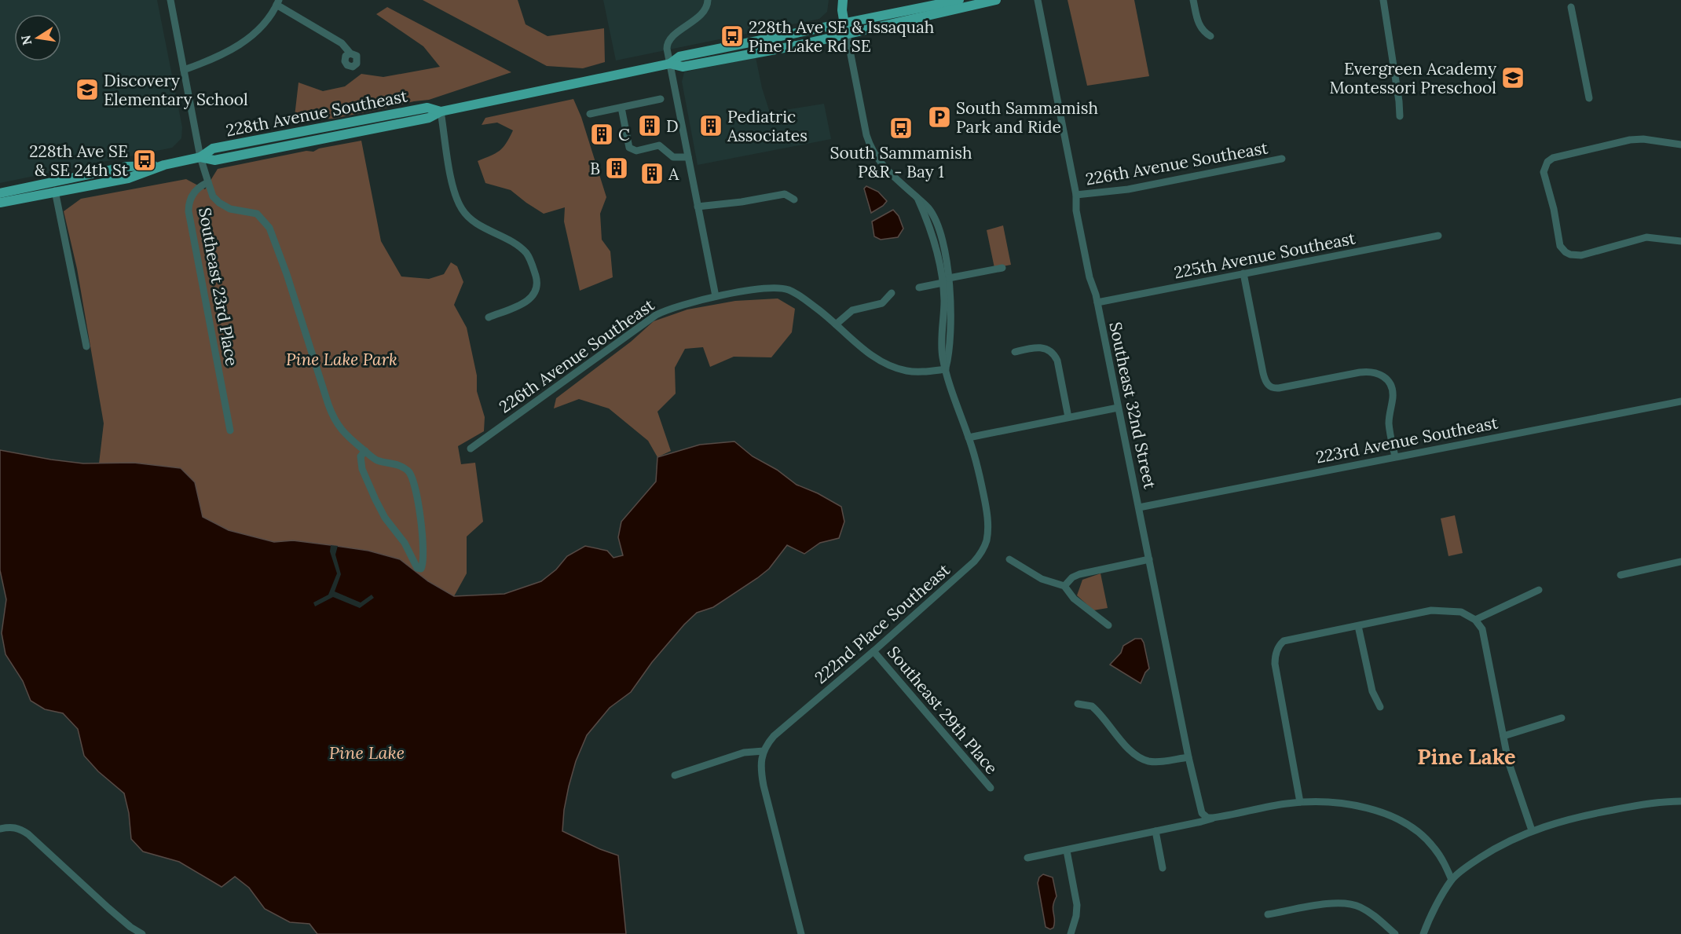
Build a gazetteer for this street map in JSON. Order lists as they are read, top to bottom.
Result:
{
  "streets": {
    "main road": ["228th Avenue Southeast"],
    "street": [
      "226th Avenue Southeast",
      "225th Avenue Southeast",
      "Southeast 23rd Place",
      "Southeast 32nd Street",
      "223rd Avenue Southeast",
      "222nd Place Southeast",
      "Southeast 29th Place"
    ]
  },
  "crossings": [
    ["228th Avenue Southeast", "Southeast 23rd Place"],
    ["226th Avenue Southeast", "Southeast 32nd Street"],
    ["225th Avenue Southeast", "Southeast 32nd Street"],
    ["Southeast 32nd Street", "223rd Avenue Southeast"],
    ["222nd Place Southeast", "Southeast 29th Place"]
  ],
  "districts": ["Pine Lake"],
  "water": ["Pine Lake"],
  "parks": ["Pine Lake Park"],
  "places": {
    "bus stop": ["228th Ave SE & Issaquah Pine Lake Rd SE", "South Sammamish P&R - Bay 1", "228th Ave SE & SE 24th St"],
    "school or university": ["Evergreen Academy Montessori Preschool", "Discovery Elementary School"],
    "parking": ["South Sammamish Park and Ride"],
    "building": [
      "D",
      "Pediatric Associates",
      "C",
      "B",
      "A"
    ]
  },
  "north": "left"
}
